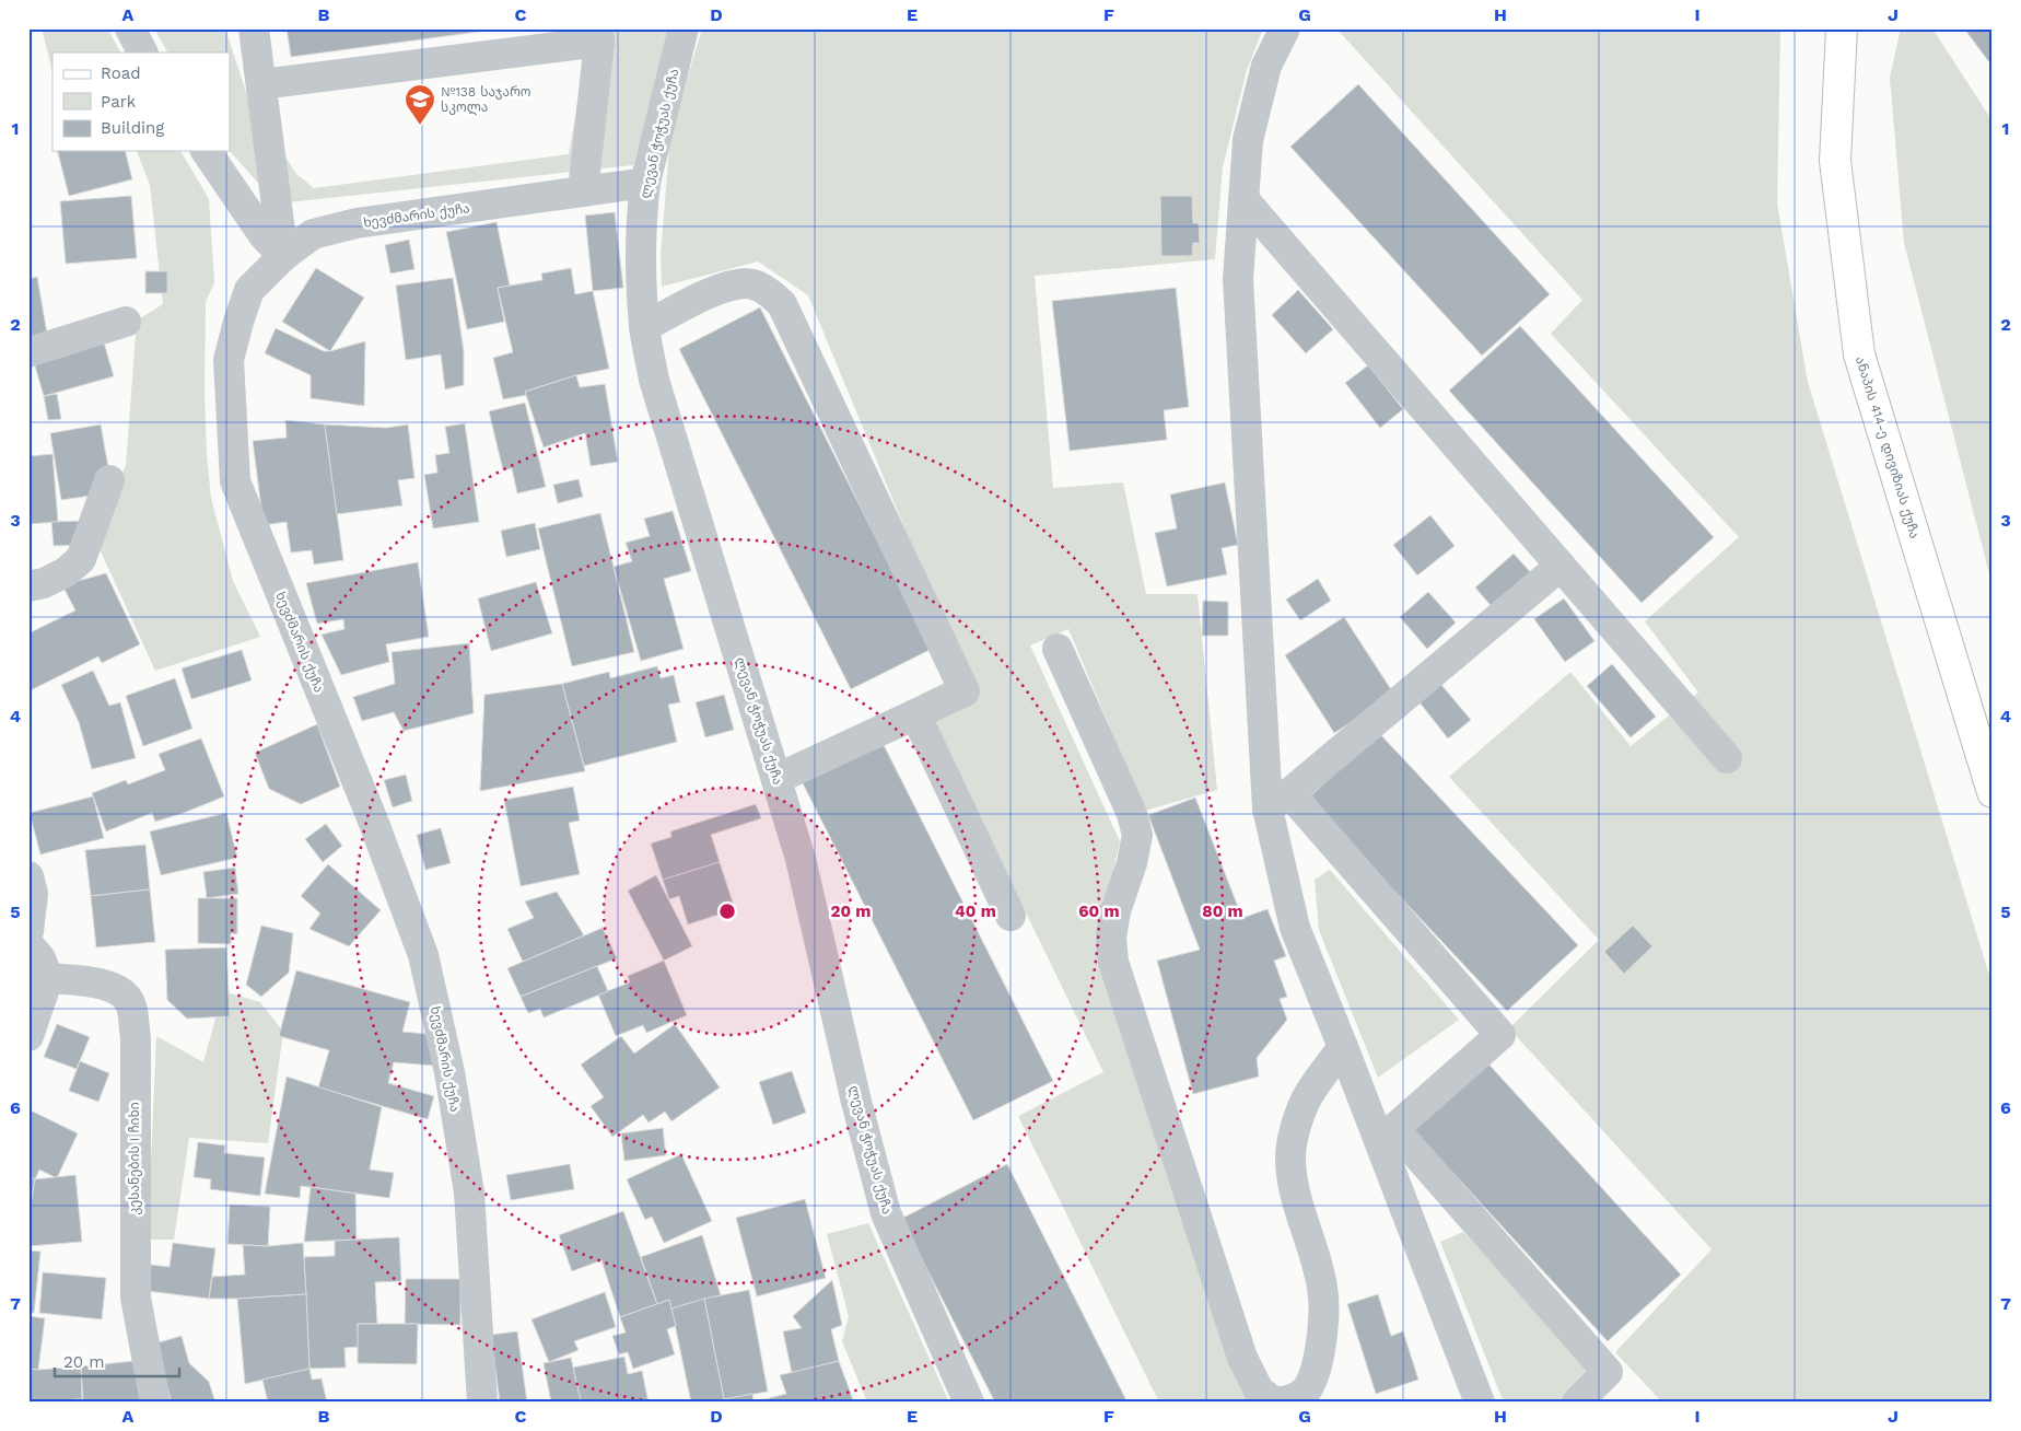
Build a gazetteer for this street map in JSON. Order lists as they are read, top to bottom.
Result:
{
  "streets": {
    "main road": ["ანაპის 414-ე დივიზიას ქუჩა"],
    "street": ["ლევან ჭოჭუას ქუჩა", "ხევძმარის ქუჩა", "კესანების I ჩიხი"]
  },
  "crossings": [
    ["ლევან ჭოჭუას ქუჩა", "ხევძმარის ქუჩა"]
  ],
  "places": {
    "school or university": ["№138 საჯარო სკოლა"]
  },
  "legend": ["Road", "Park", "Building"],
  "scale_bar": "20 m",
  "grid": {
    "columns": [
      "A",
      "B",
      "C",
      "D",
      "E",
      "F",
      "G",
      "H",
      "I",
      "J"
    ],
    "rows": [
      "1",
      "2",
      "3",
      "4",
      "5",
      "6",
      "7"
    ]
  },
  "rings": [
    "20 m",
    "40 m",
    "60 m",
    "80 m"
  ]
}
